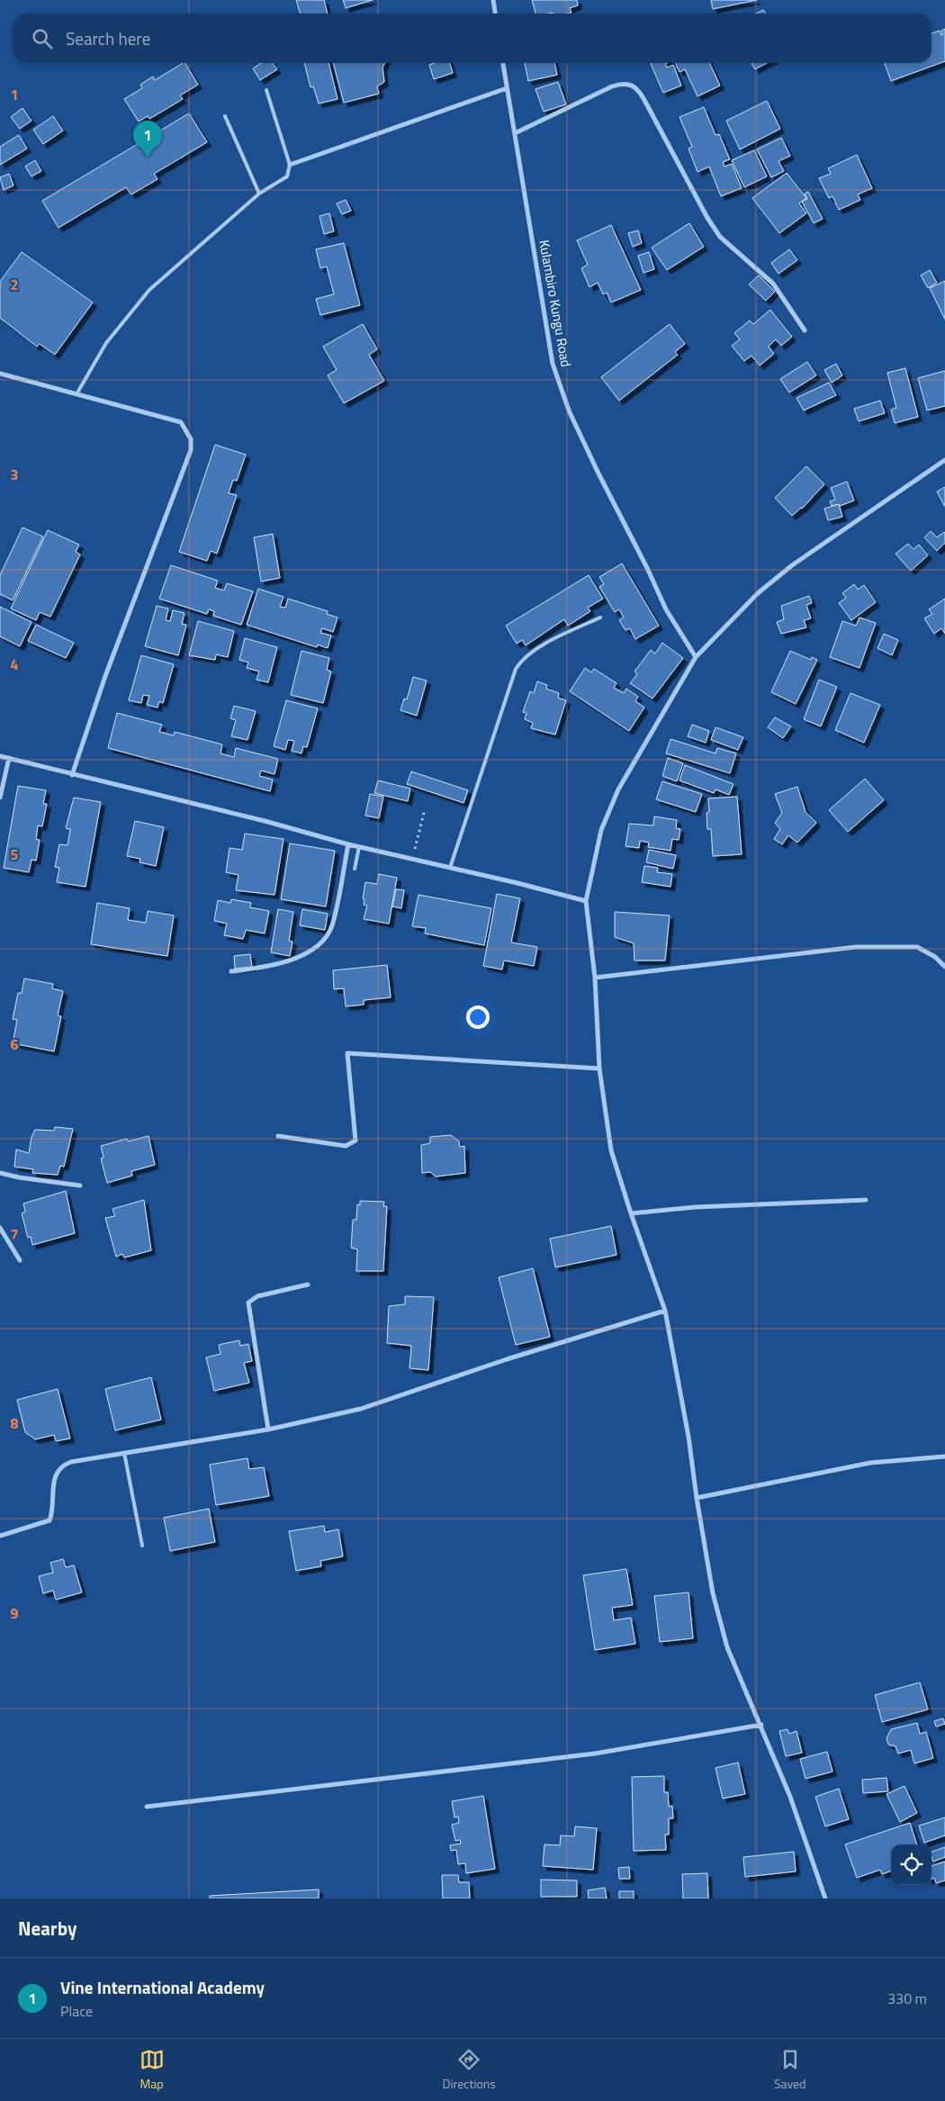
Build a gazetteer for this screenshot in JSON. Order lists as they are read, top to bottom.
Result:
{
  "streets": {
    "street": ["Kulambiro Kungu Road"]
  },
  "page": {
    "search": "Search here",
    "pins": "1",
    "heading": "Nearby",
    "list": [
      {
        "mark": "1",
        "name": "Vine International Academy",
        "note": "Place",
        "value": "330 m"
      }
    ],
    "nav": ["Map", "Directions", "Saved"]
  },
  "grid": {
    "rows": [
      "1",
      "2",
      "3",
      "4",
      "5",
      "6",
      "7",
      "8",
      "9"
    ]
  }
}
